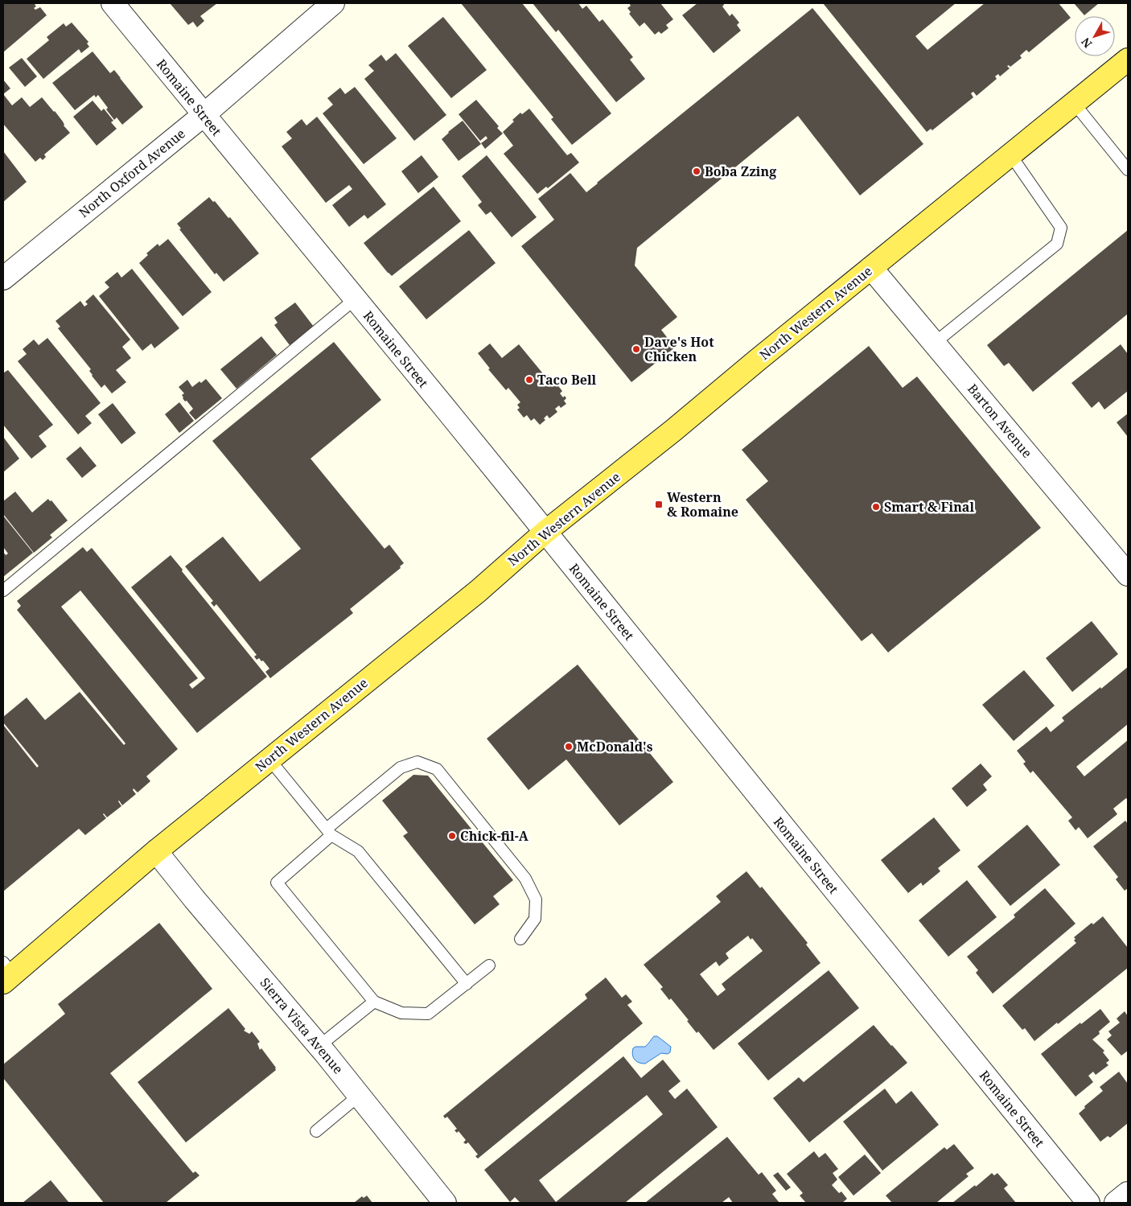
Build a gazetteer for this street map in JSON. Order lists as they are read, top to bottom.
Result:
{
  "streets": {
    "main road": ["North Western Avenue"],
    "street": [
      "Romaine Street",
      "North Oxford Avenue",
      "Barton Avenue",
      "Sierra Vista Avenue"
    ]
  },
  "crossings": [
    ["Romaine Street", "North Oxford Avenue"],
    ["Romaine Street", "North Western Avenue"],
    ["North Western Avenue", "Barton Avenue"],
    ["North Western Avenue", "Sierra Vista Avenue"]
  ],
  "places": {
    "other": [
      "Boba Zzing",
      "Dave's Hot Chicken",
      "Taco Bell",
      "Smart & Final",
      "McDonald's",
      "Chick-fil-A"
    ],
    "transit": ["Western & Romaine"]
  },
  "north": "bottom left"
}
